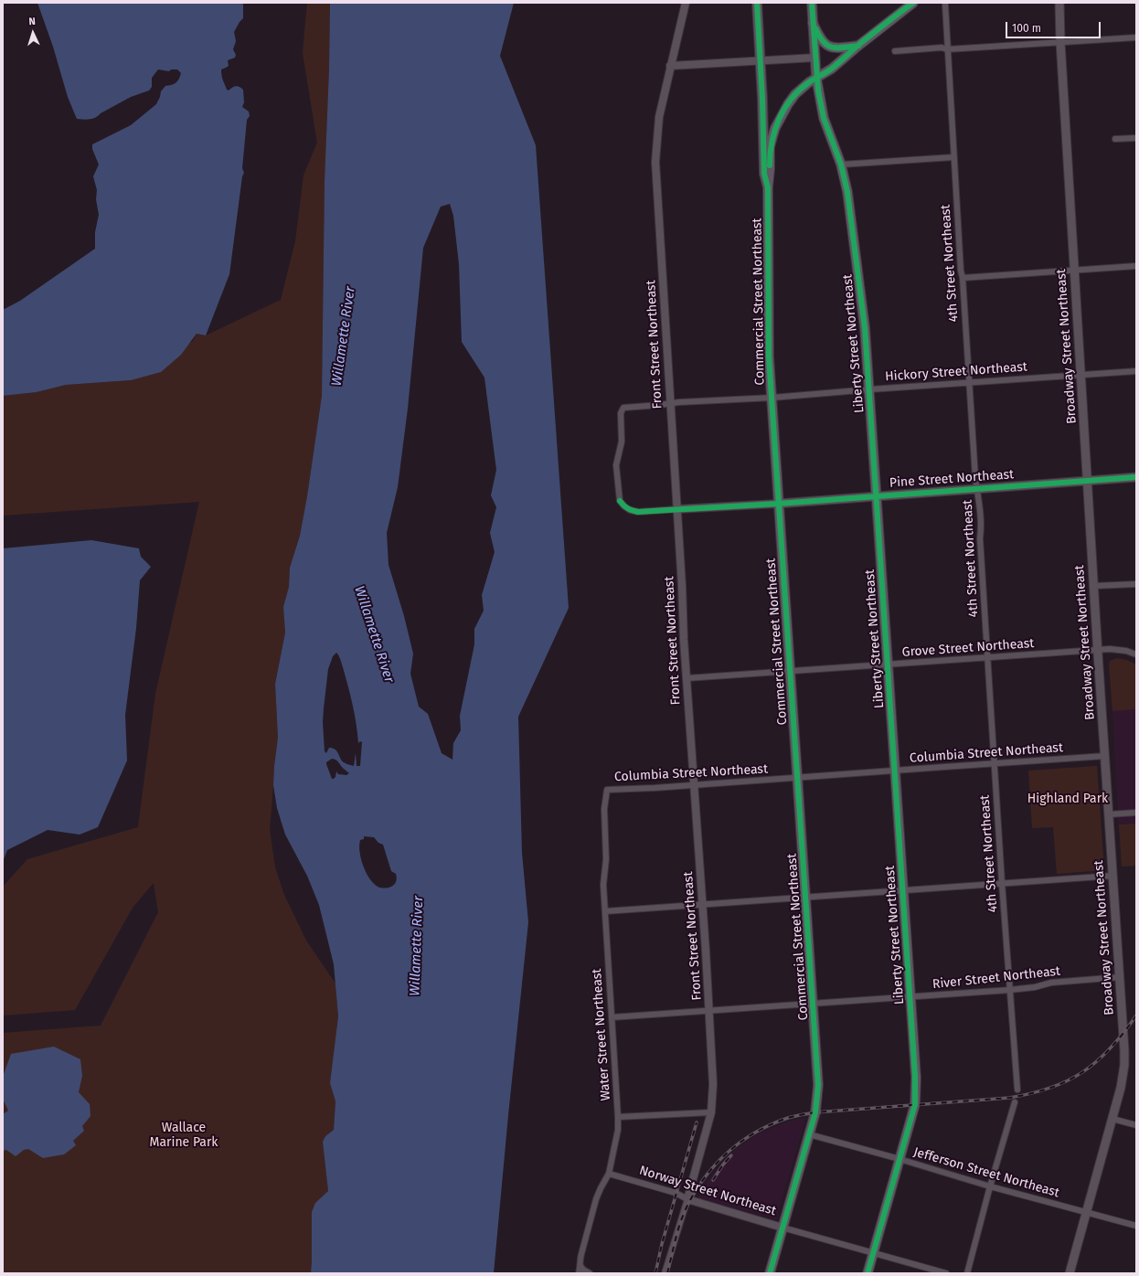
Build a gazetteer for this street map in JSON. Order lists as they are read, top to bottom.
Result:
{
  "streets": {
    "highway": ["Commercial Street Northeast", "Liberty Street Northeast"],
    "main road": ["Broadway Street Northeast", "Pine Street Northeast"],
    "street": [
      "4th Street Northeast",
      "Front Street Northeast",
      "Hickory Street Northeast",
      "Grove Street Northeast",
      "Columbia Street Northeast",
      "River Street Northeast",
      "Water Street Northeast",
      "Jefferson Street Northeast",
      "Norway Street Northeast"
    ]
  },
  "crossings": [
    ["4th Street Northeast", "Hickory Street Northeast"],
    ["4th Street Northeast", "Pine Street Northeast"],
    ["4th Street Northeast", "Grove Street Northeast"],
    ["4th Street Northeast", "Columbia Street Northeast"],
    ["4th Street Northeast", "River Street Northeast"],
    ["Commercial Street Northeast", "Hickory Street Northeast"],
    ["Commercial Street Northeast", "Pine Street Northeast"],
    ["Commercial Street Northeast", "Grove Street Northeast"],
    ["Commercial Street Northeast", "Columbia Street Northeast"],
    ["Commercial Street Northeast", "River Street Northeast"],
    ["Commercial Street Northeast", "Jefferson Street Northeast"],
    ["Commercial Street Northeast", "Norway Street Northeast"],
    ["Liberty Street Northeast", "Hickory Street Northeast"],
    ["Liberty Street Northeast", "Pine Street Northeast"],
    ["Liberty Street Northeast", "Grove Street Northeast"],
    ["Liberty Street Northeast", "Columbia Street Northeast"],
    ["Liberty Street Northeast", "River Street Northeast"],
    ["Liberty Street Northeast", "Jefferson Street Northeast"],
    ["Liberty Street Northeast", "Norway Street Northeast"],
    ["Front Street Northeast", "Hickory Street Northeast"],
    ["Front Street Northeast", "Pine Street Northeast"],
    ["Front Street Northeast", "Grove Street Northeast"],
    ["Front Street Northeast", "Columbia Street Northeast"],
    ["Front Street Northeast", "River Street Northeast"],
    ["Front Street Northeast", "Norway Street Northeast"],
    ["Broadway Street Northeast", "Hickory Street Northeast"],
    ["Broadway Street Northeast", "Pine Street Northeast"],
    ["Broadway Street Northeast", "Grove Street Northeast"],
    ["Broadway Street Northeast", "Columbia Street Northeast"],
    ["Broadway Street Northeast", "River Street Northeast"],
    ["Broadway Street Northeast", "Jefferson Street Northeast"],
    ["Hickory Street Northeast", "Pine Street Northeast"],
    ["Columbia Street Northeast", "Water Street Northeast"],
    ["River Street Northeast", "Water Street Northeast"],
    ["Water Street Northeast", "Norway Street Northeast"]
  ],
  "water": ["Willamette River"],
  "parks": ["Highland Park", "Wallace Marine Park"],
  "scale_bar": "100 m",
  "north": "top"
}
